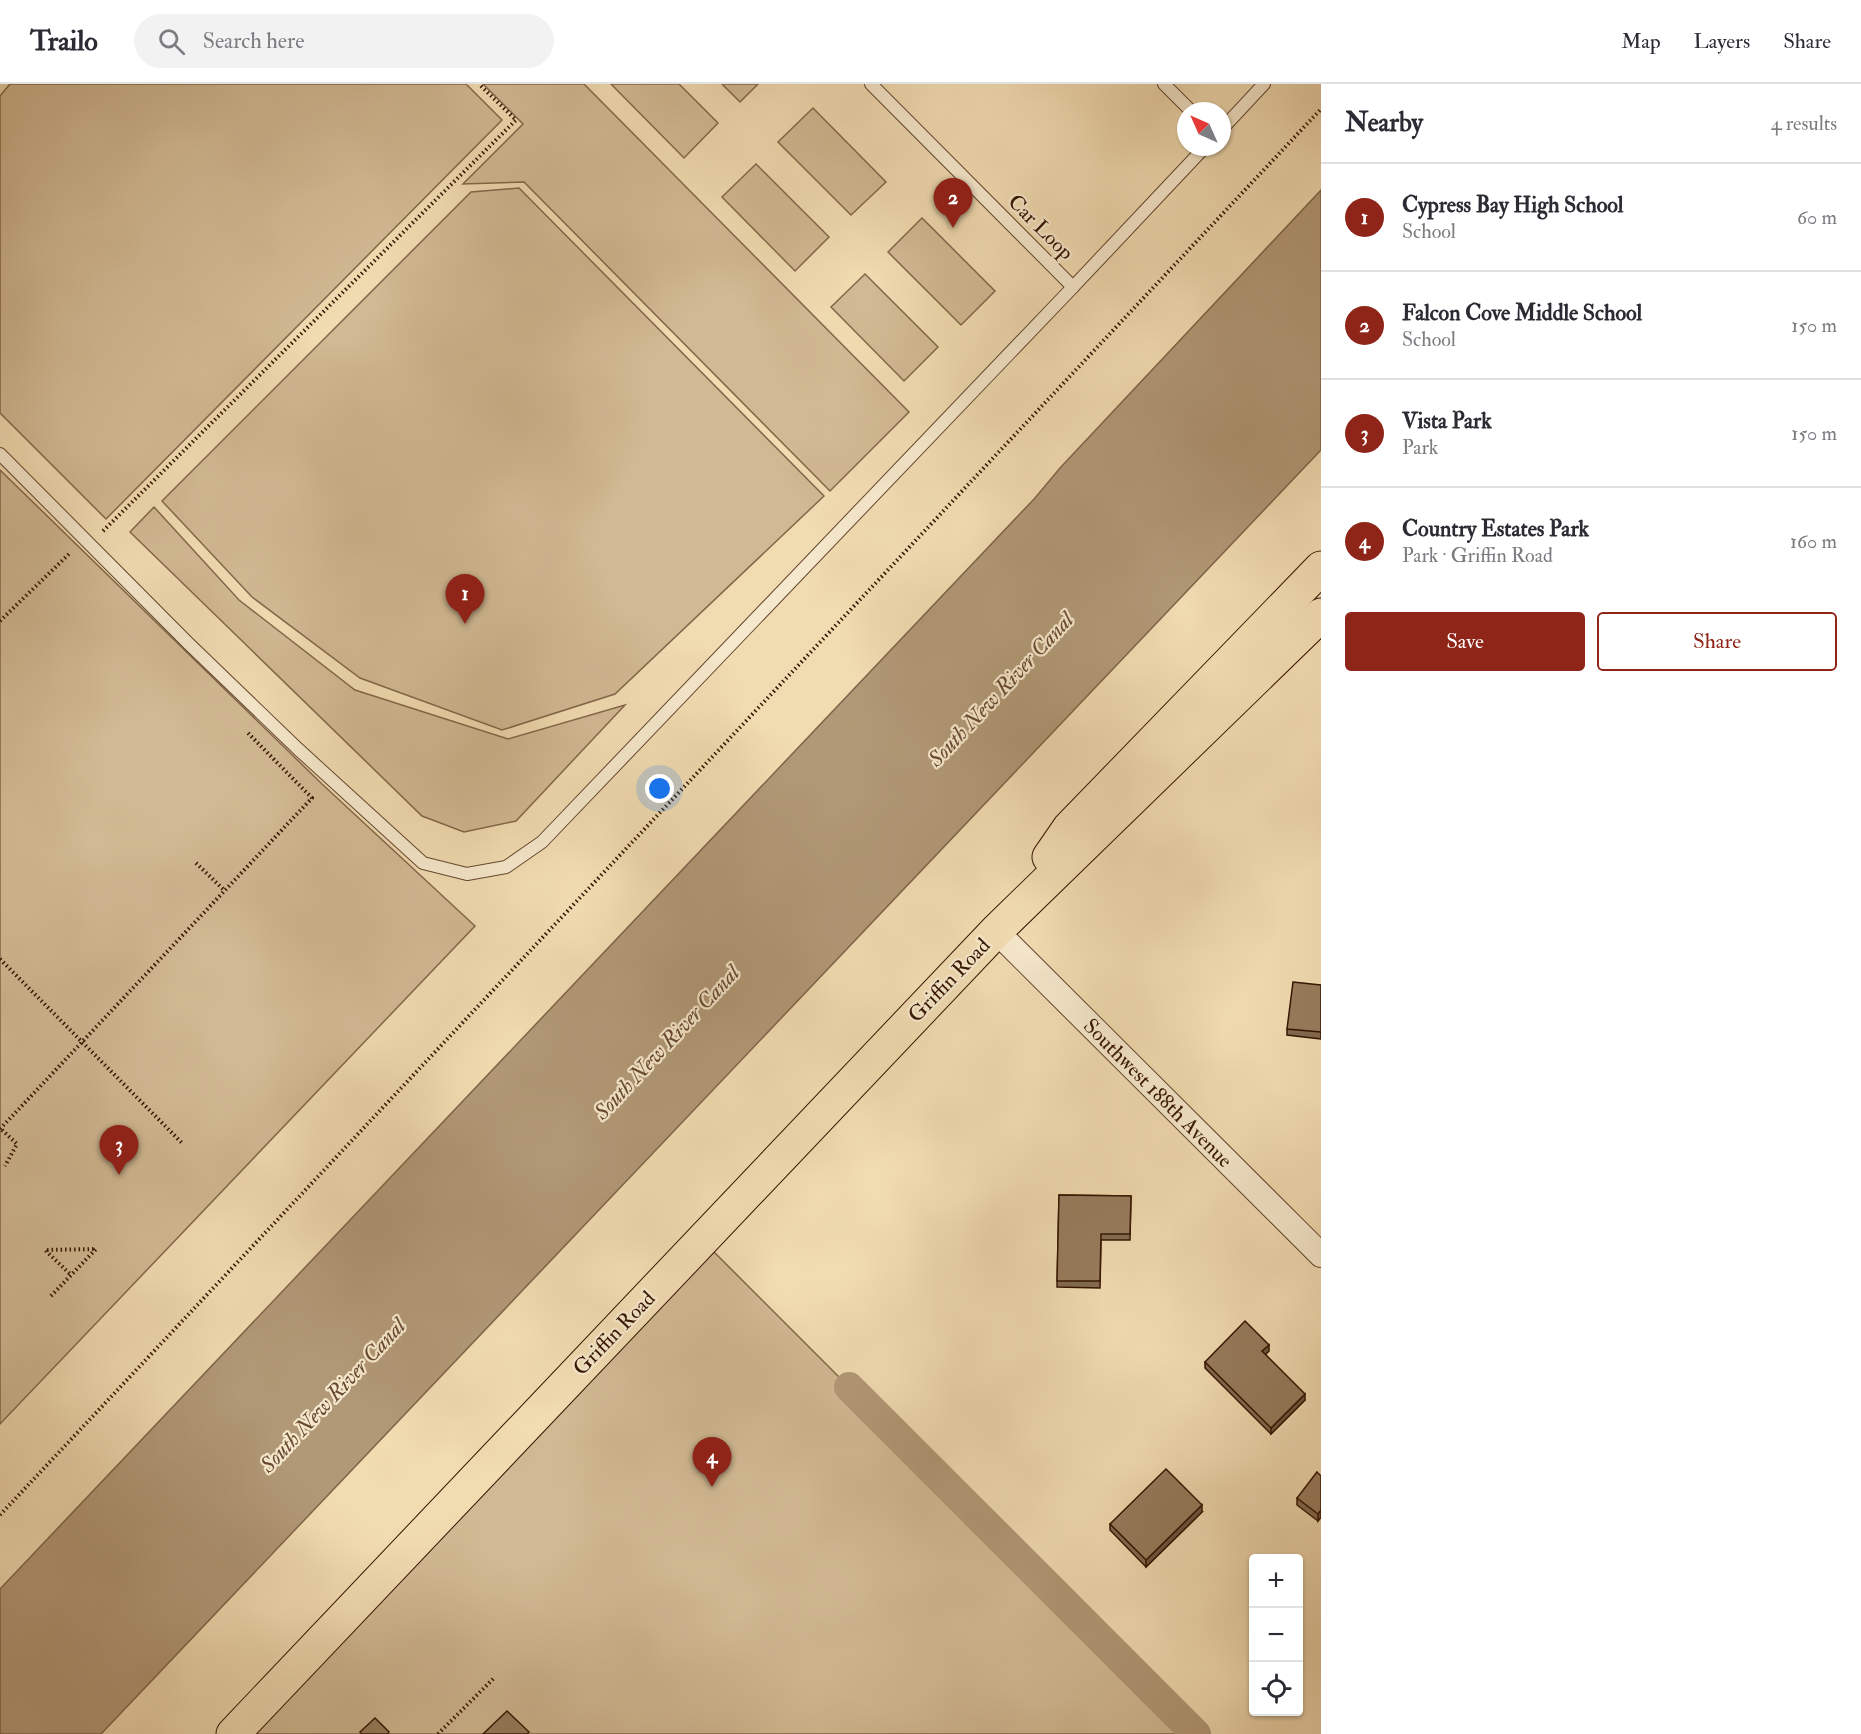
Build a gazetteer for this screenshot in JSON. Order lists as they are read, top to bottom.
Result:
{
  "streets": {
    "main road": ["Griffin Road"],
    "street": ["Southwest 188th Avenue"],
    "lane": ["Car Loop"]
  },
  "crossings": [
    ["Griffin Road", "Southwest 188th Avenue"]
  ],
  "water": ["South New River Canal"],
  "north": "top left",
  "page": {
    "header": "Trailo",
    "search": "Search here",
    "nav": ["Map", "Layers", "Share"],
    "heading": ["Nearby", "4 results"],
    "list": [
      {
        "mark": "1",
        "name": "Cypress Bay High School",
        "note": "School",
        "value": "60 m"
      },
      {
        "mark": "2",
        "name": "Falcon Cove Middle School",
        "note": "School",
        "value": "150 m"
      },
      {
        "mark": "3",
        "name": "Vista Park",
        "note": "Park",
        "value": "150 m"
      },
      {
        "mark": "4",
        "name": "Country Estates Park",
        "note": "Park · Griffin Road",
        "value": "160 m"
      }
    ],
    "pins": [
      "2",
      "1",
      "3",
      "4"
    ],
    "buttons": ["Save", "Share"],
    "map_buttons": ["+", "−"]
  }
}
